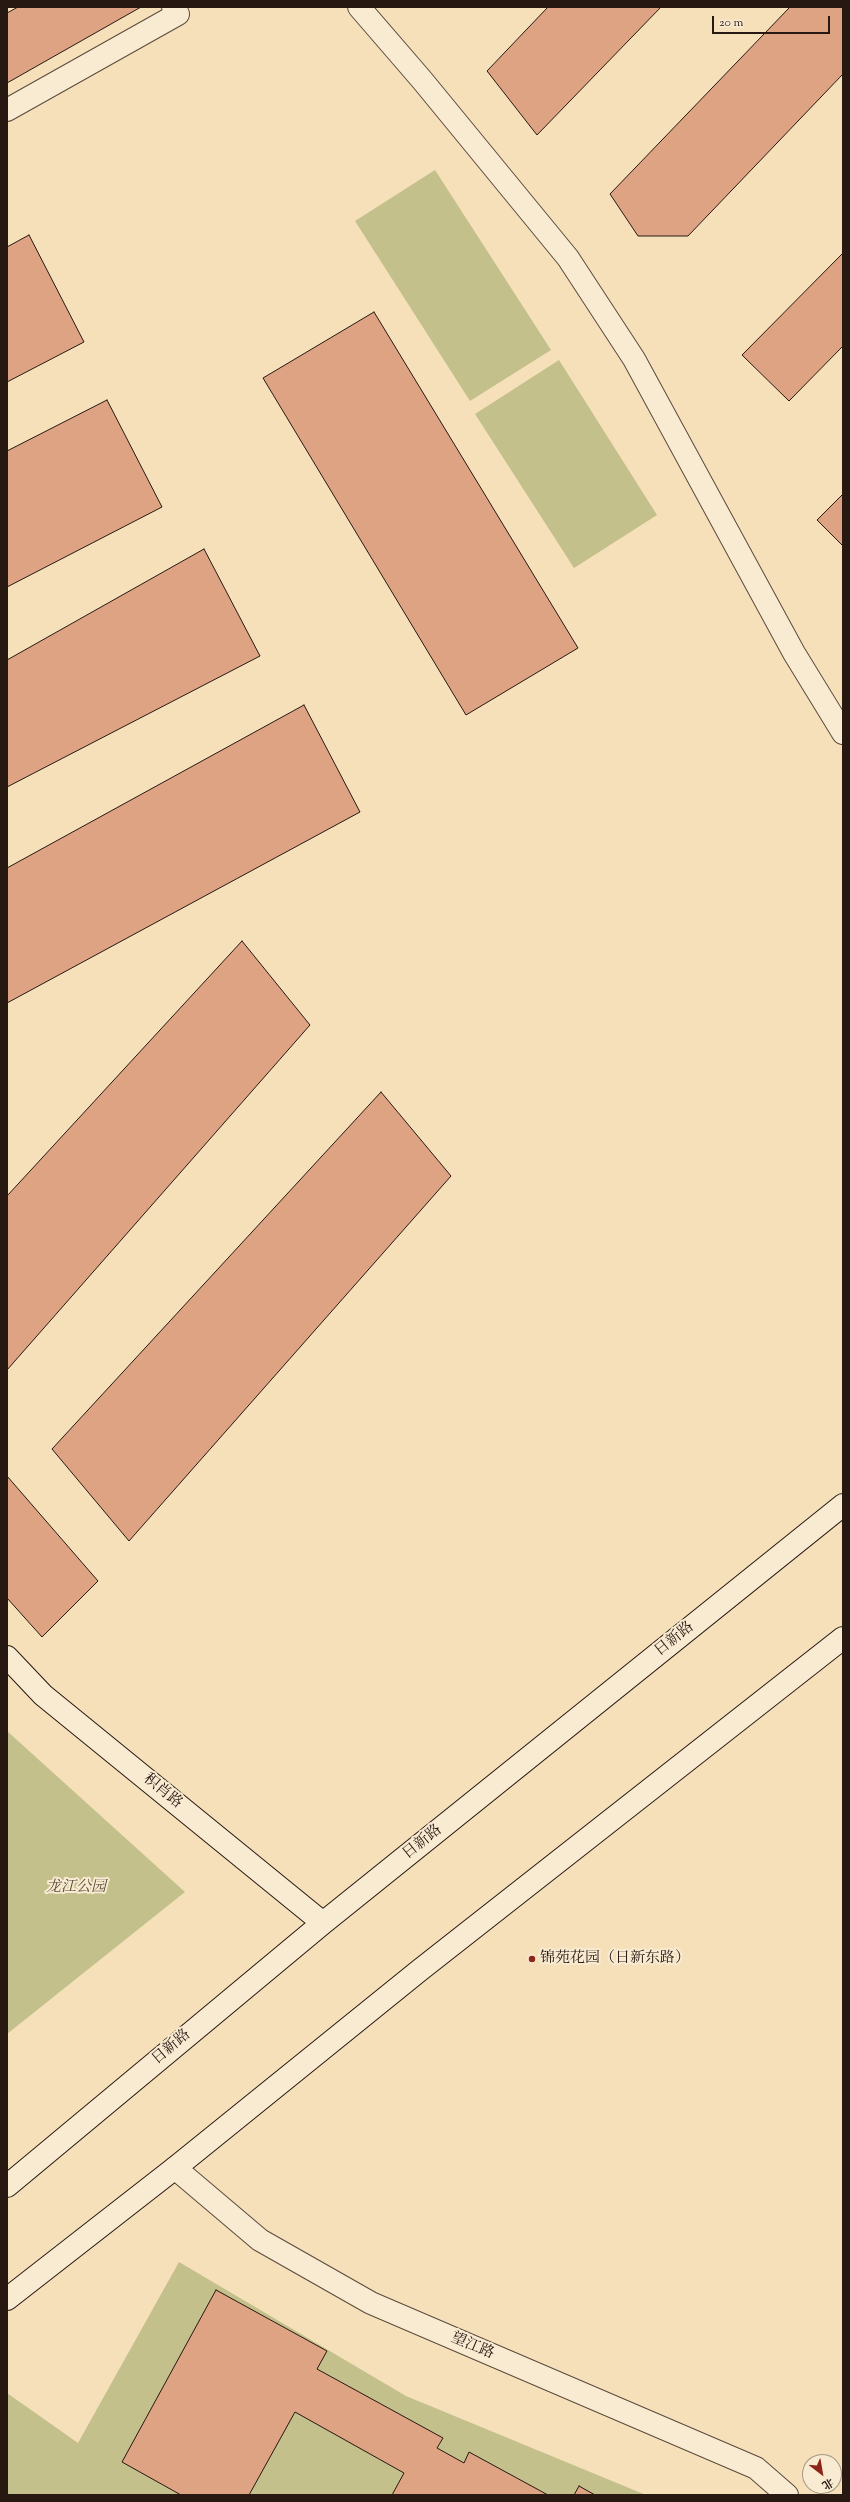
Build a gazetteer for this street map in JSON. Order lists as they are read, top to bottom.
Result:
{
  "streets": {
    "street": ["日新路", "积肖路", "望江路"]
  },
  "crossings": [
    ["日新路", "积肖路"]
  ],
  "parks": ["龙江公园"],
  "places": ["锦苑花园（日新东路）"],
  "scale_bar": "20 m",
  "north": "bottom right"
}
